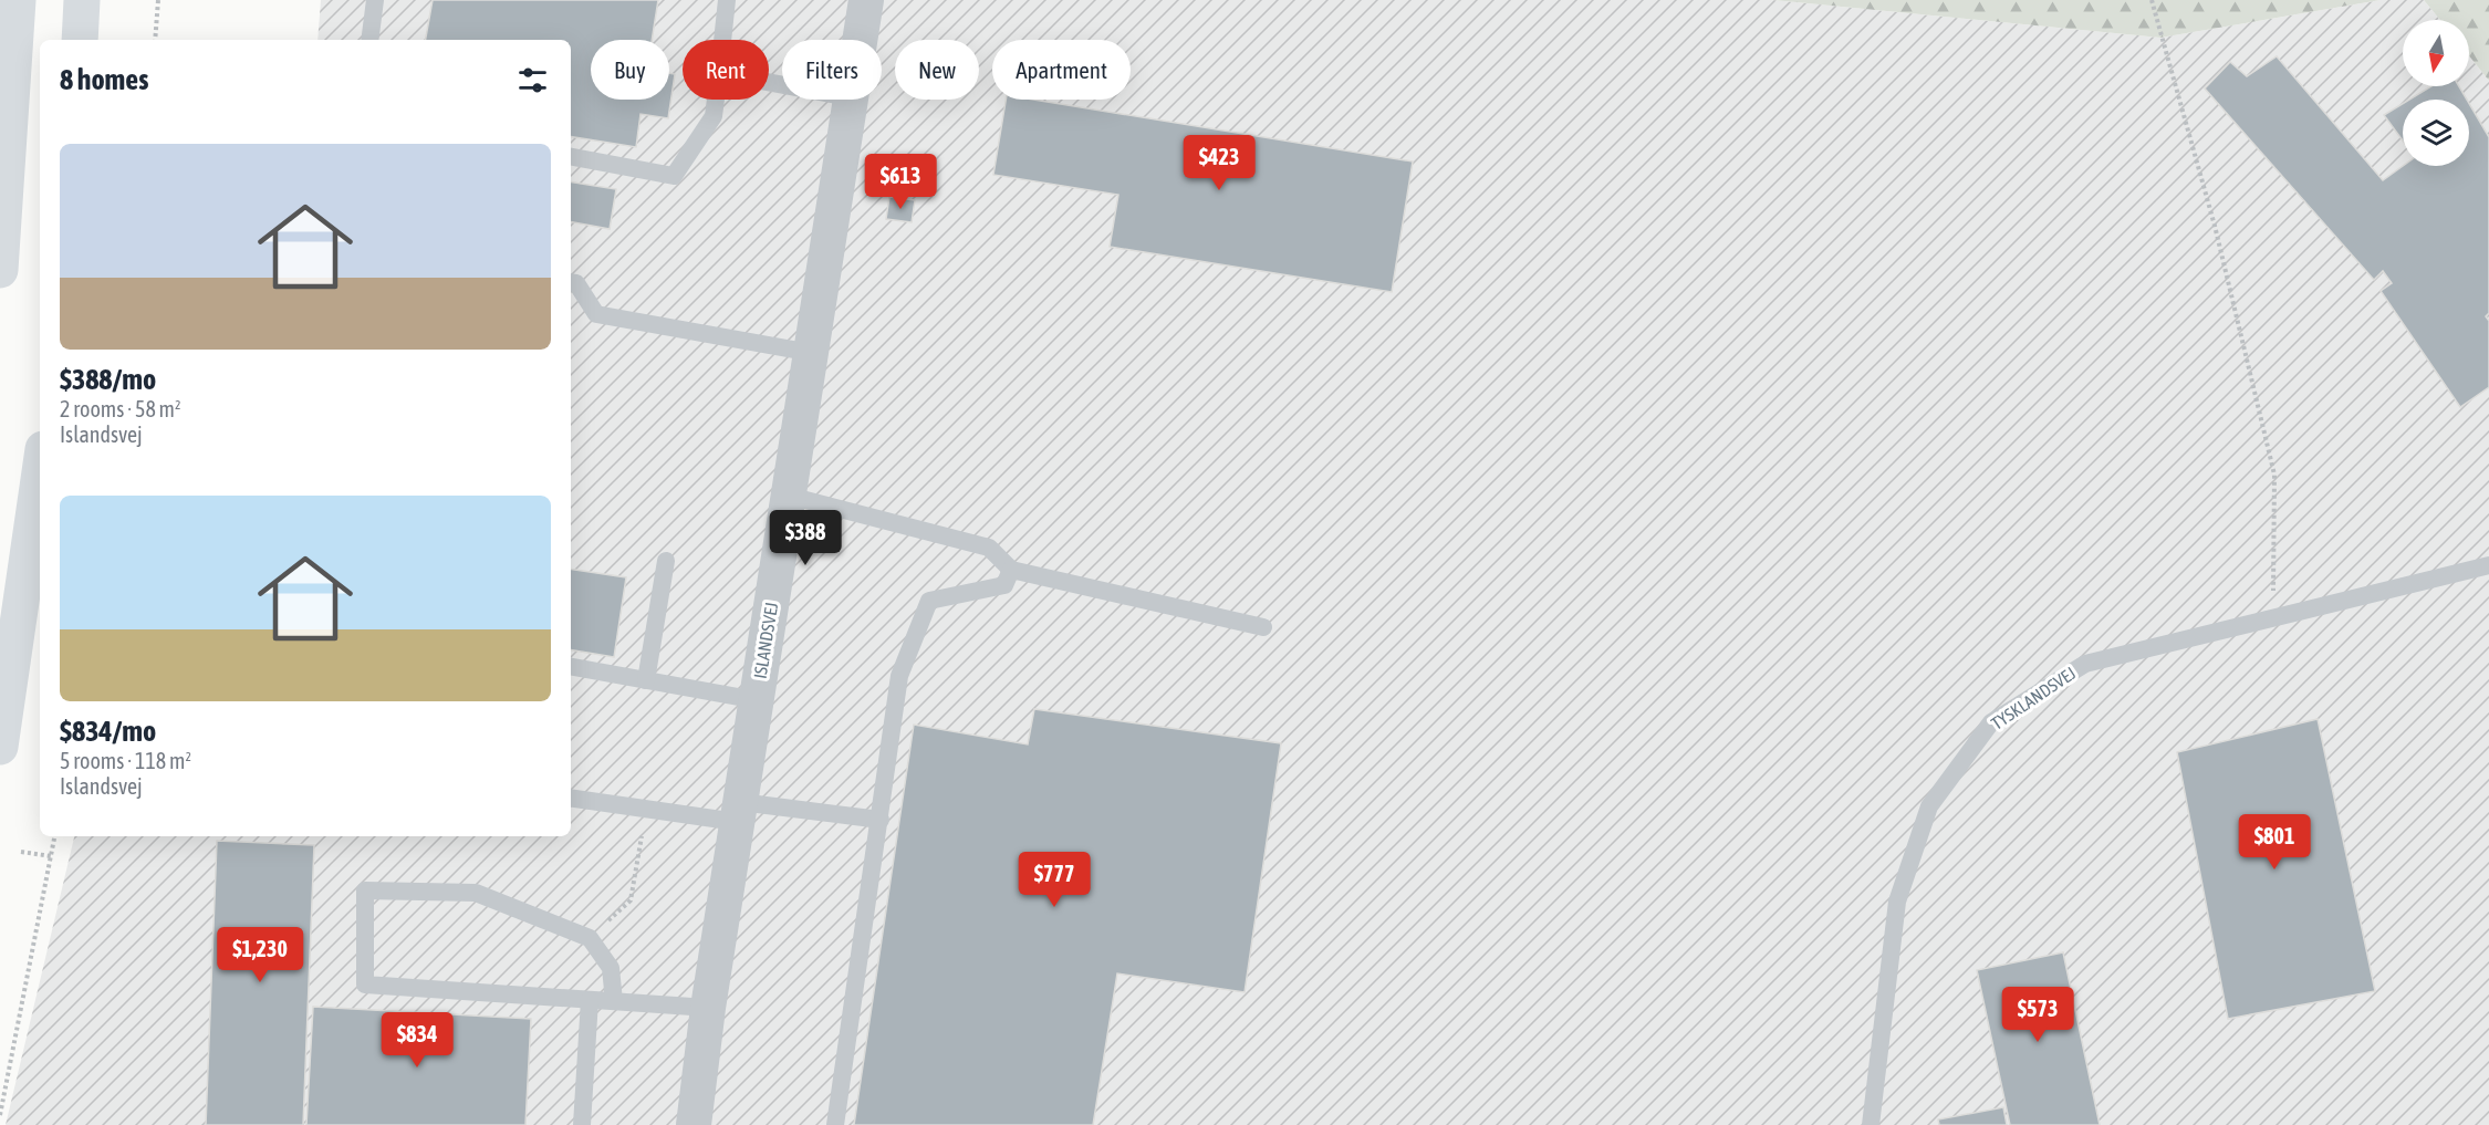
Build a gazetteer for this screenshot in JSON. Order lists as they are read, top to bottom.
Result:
{
  "streets": {
    "street": ["ISLANDSVEJ"],
    "lane": ["TYSKLANDSVEJ"]
  },
  "north": "bottom",
  "page": {
    "chip": [
      "Buy",
      "Rent",
      "Filters",
      "New",
      "Apartment"
    ],
    "heading": "8 homes",
    "list": [
      {
        "name": "$388/mo",
        "note": "2 rooms · 58 m² · Islandsvej"
      },
      {
        "name": "$834/mo",
        "note": "5 rooms · 118 m² · Islandsvej"
      }
    ],
    "price": [
      "$423",
      "$613",
      "$388",
      "$801",
      "$777",
      "$1,230",
      "$573",
      "$834"
    ]
  }
}
